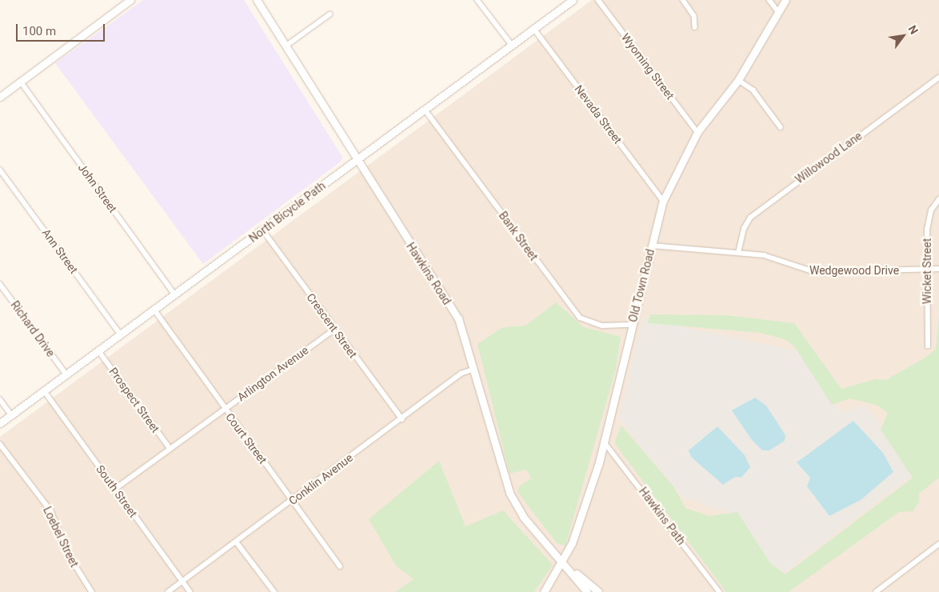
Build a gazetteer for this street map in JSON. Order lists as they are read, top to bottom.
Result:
{
  "streets": {
    "street": [
      "Wyoming Street",
      "Nevada Street",
      "Willowood Lane",
      "John Street",
      "North Bicycle Path",
      "Bank Street",
      "Ann Street",
      "Wedgewood Drive",
      "Wicket Street",
      "Hawkins Road",
      "Old Town Road",
      "Crescent Street",
      "Richard Drive",
      "Arlington Avenue",
      "Prospect Street",
      "Court Street",
      "Conklin Avenue",
      "South Street",
      "Hawkins Path",
      "Loebel Street"
    ]
  },
  "crossings": [
    ["Wyoming Street", "Old Town Road"],
    ["Nevada Street", "North Bicycle Path"],
    ["Nevada Street", "Old Town Road"],
    ["Willowood Lane", "Wedgewood Drive"],
    ["John Street", "North Bicycle Path"],
    ["North Bicycle Path", "Bank Street"],
    ["North Bicycle Path", "Ann Street"],
    ["North Bicycle Path", "Hawkins Road"],
    ["North Bicycle Path", "Crescent Street"],
    ["North Bicycle Path", "Richard Drive"],
    ["North Bicycle Path", "Prospect Street"],
    ["North Bicycle Path", "Court Street"],
    ["North Bicycle Path", "South Street"],
    ["Bank Street", "Old Town Road"],
    ["Wedgewood Drive", "Wicket Street"],
    ["Wedgewood Drive", "Old Town Road"],
    ["Hawkins Road", "Old Town Road"],
    ["Hawkins Road", "Conklin Avenue"],
    ["Old Town Road", "Hawkins Path"],
    ["Crescent Street", "Arlington Avenue"],
    ["Crescent Street", "Conklin Avenue"],
    ["Arlington Avenue", "Prospect Street"],
    ["Arlington Avenue", "Court Street"],
    ["Arlington Avenue", "South Street"],
    ["Court Street", "Conklin Avenue"],
    ["Conklin Avenue", "South Street"]
  ],
  "scale_bar": "100 m",
  "north": "top right"
}
